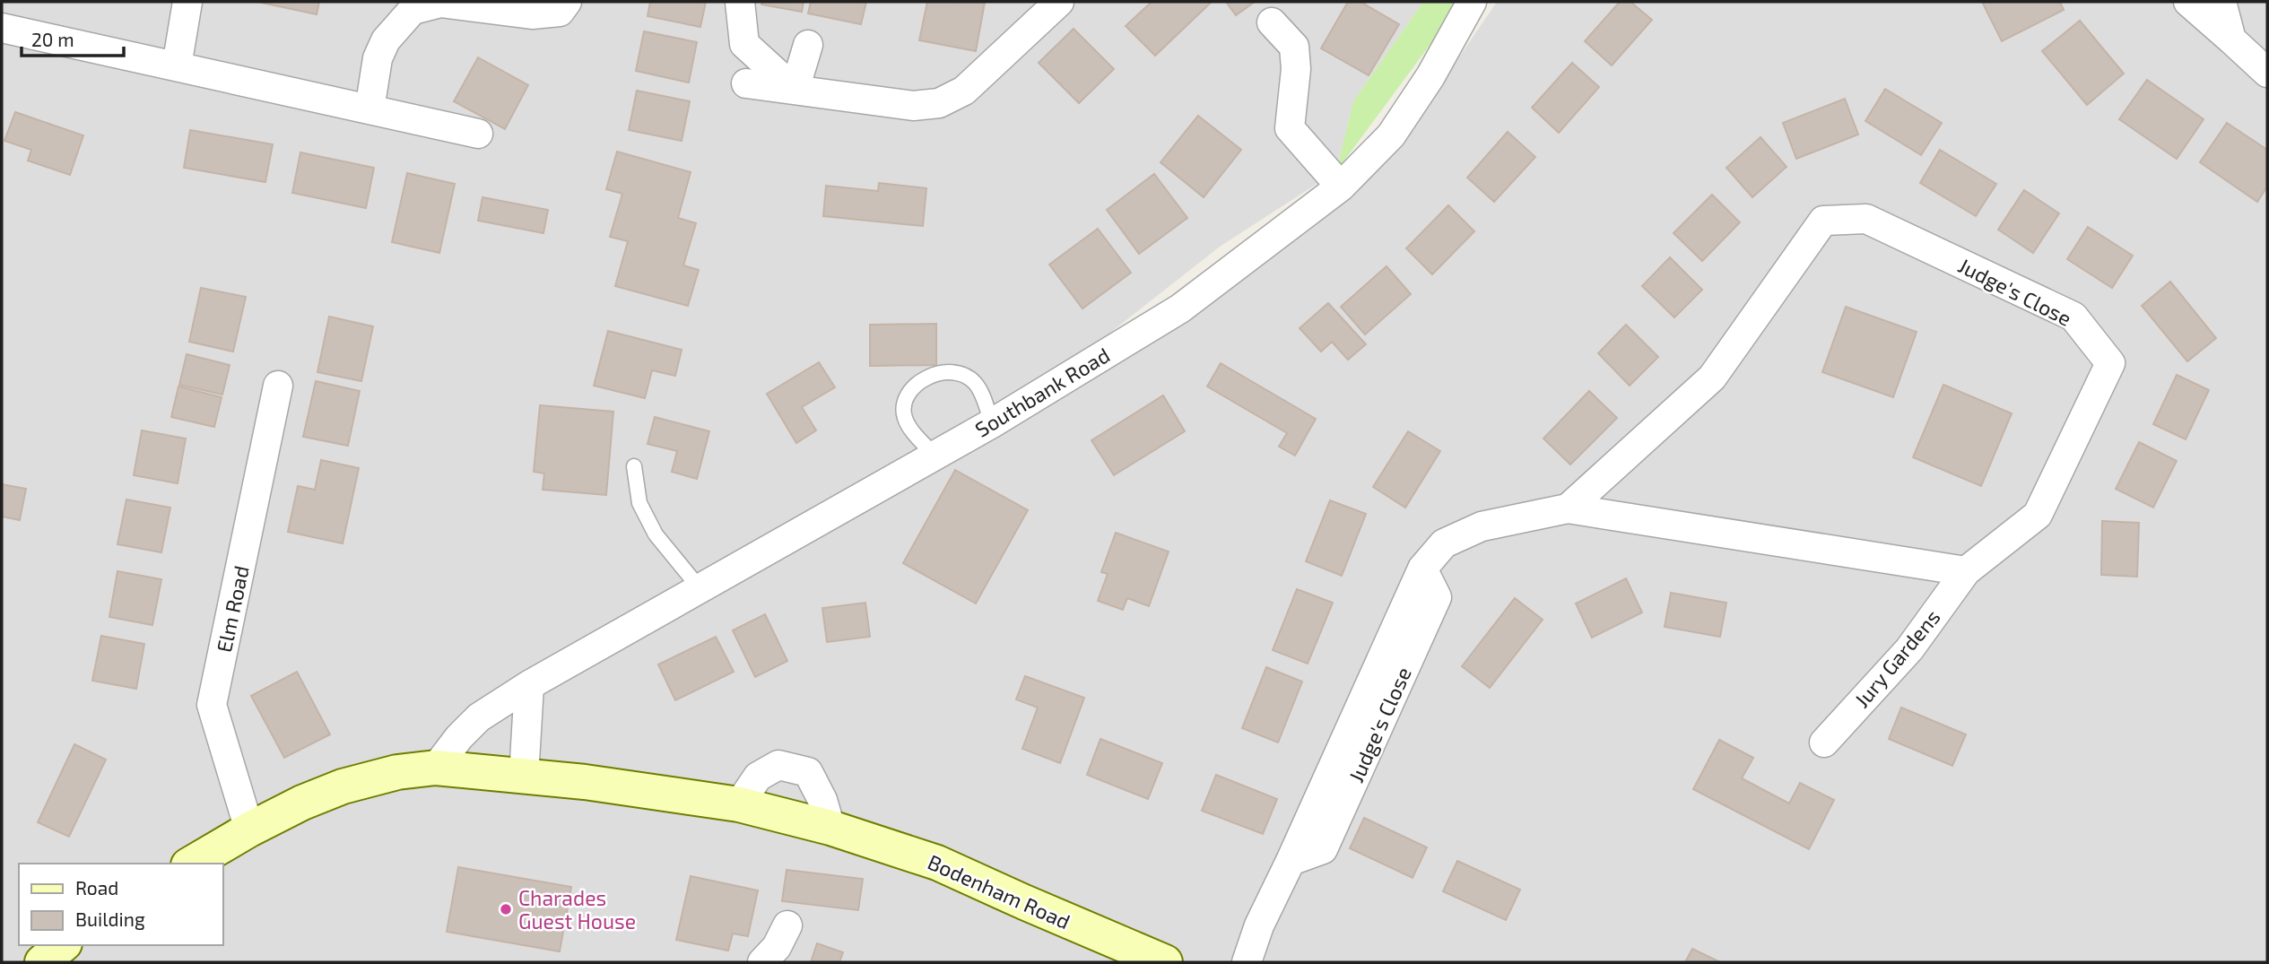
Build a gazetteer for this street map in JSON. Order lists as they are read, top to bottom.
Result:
{
  "streets": {
    "street": [
      "Judge's Close",
      "Southbank Road",
      "Elm Road",
      "Jury Gardens",
      "Bodenham Road"
    ]
  },
  "crossings": [
    ["Judge's Close", "Jury Gardens"],
    ["Southbank Road", "Bodenham Road"]
  ],
  "places": ["Charades Guest House"],
  "legend": ["Road", "Building"],
  "scale_bar": "20 m"
}
